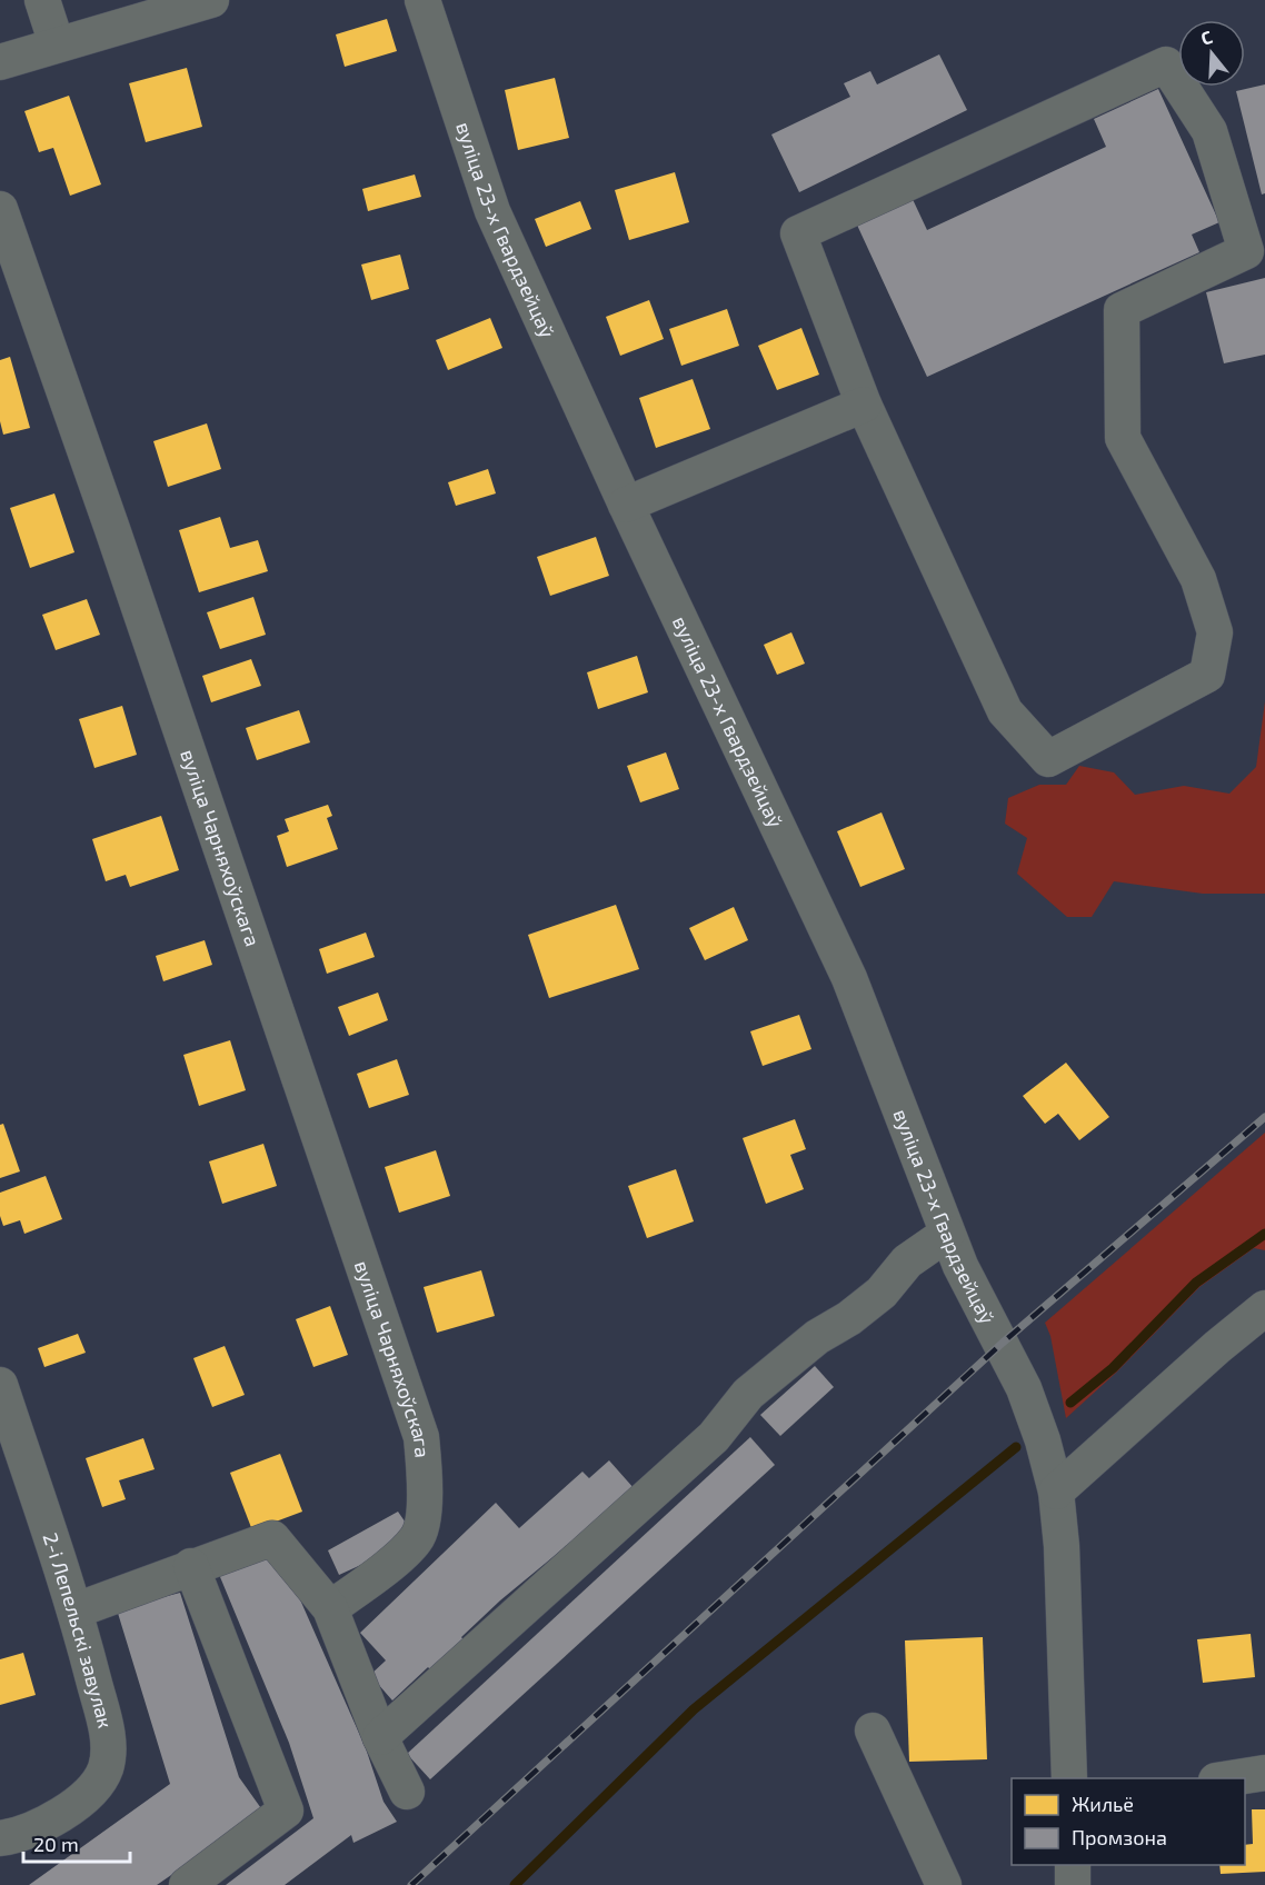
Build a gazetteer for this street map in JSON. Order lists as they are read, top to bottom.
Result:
{
  "streets": {
    "street": ["вуліца 23-х Гвардзейцаў", "вуліца Чарняхоўскага", "2-і Лепельскі завулак"]
  },
  "legend": ["Жильё", "Промзона"],
  "scale_bar": "20 m",
  "north": "top"
}
